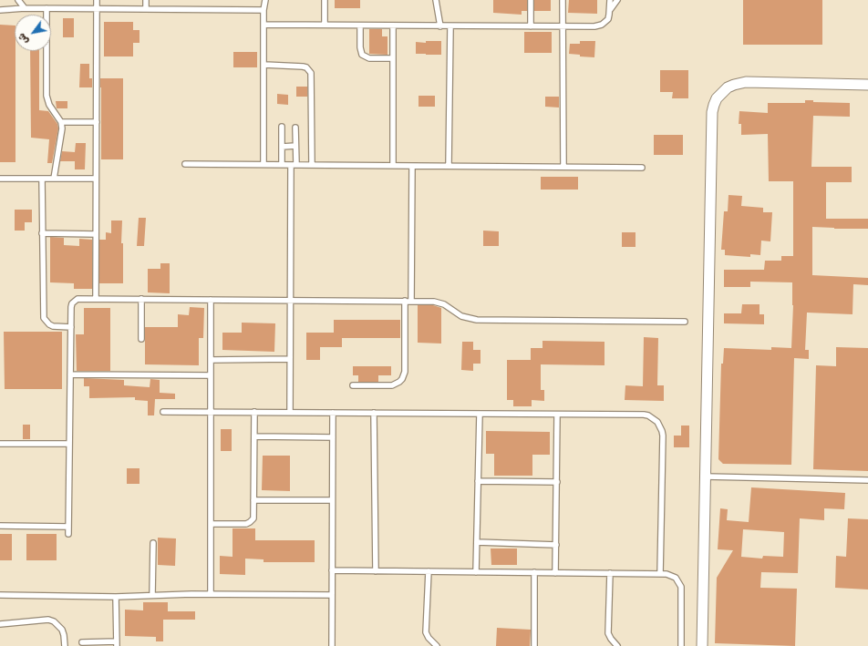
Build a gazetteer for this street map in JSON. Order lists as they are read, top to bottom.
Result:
{
  "north": "bottom left"
}
